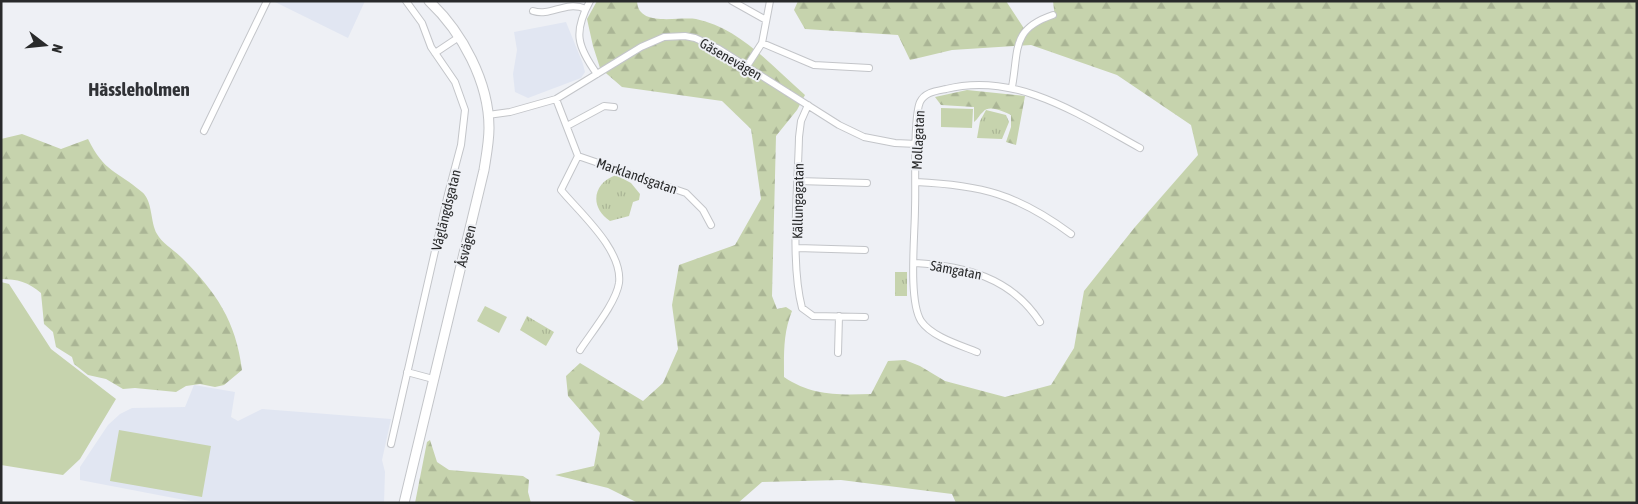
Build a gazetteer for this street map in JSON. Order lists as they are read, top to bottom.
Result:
{
  "streets": {
    "street": [
      "Gäsenevägen",
      "Mollagatan",
      "Marklandsgatan",
      "Källungagatan",
      "Våglängdsgatan",
      "Åsvägen",
      "Sämgatan"
    ]
  },
  "crossings": [
    ["Gäsenevägen", "Mollagatan"],
    ["Gäsenevägen", "Marklandsgatan"],
    ["Gäsenevägen", "Källungagatan"],
    ["Gäsenevägen", "Åsvägen"],
    ["Mollagatan", "Sämgatan"]
  ],
  "districts": ["Hässleholmen"],
  "north": "right"
}
